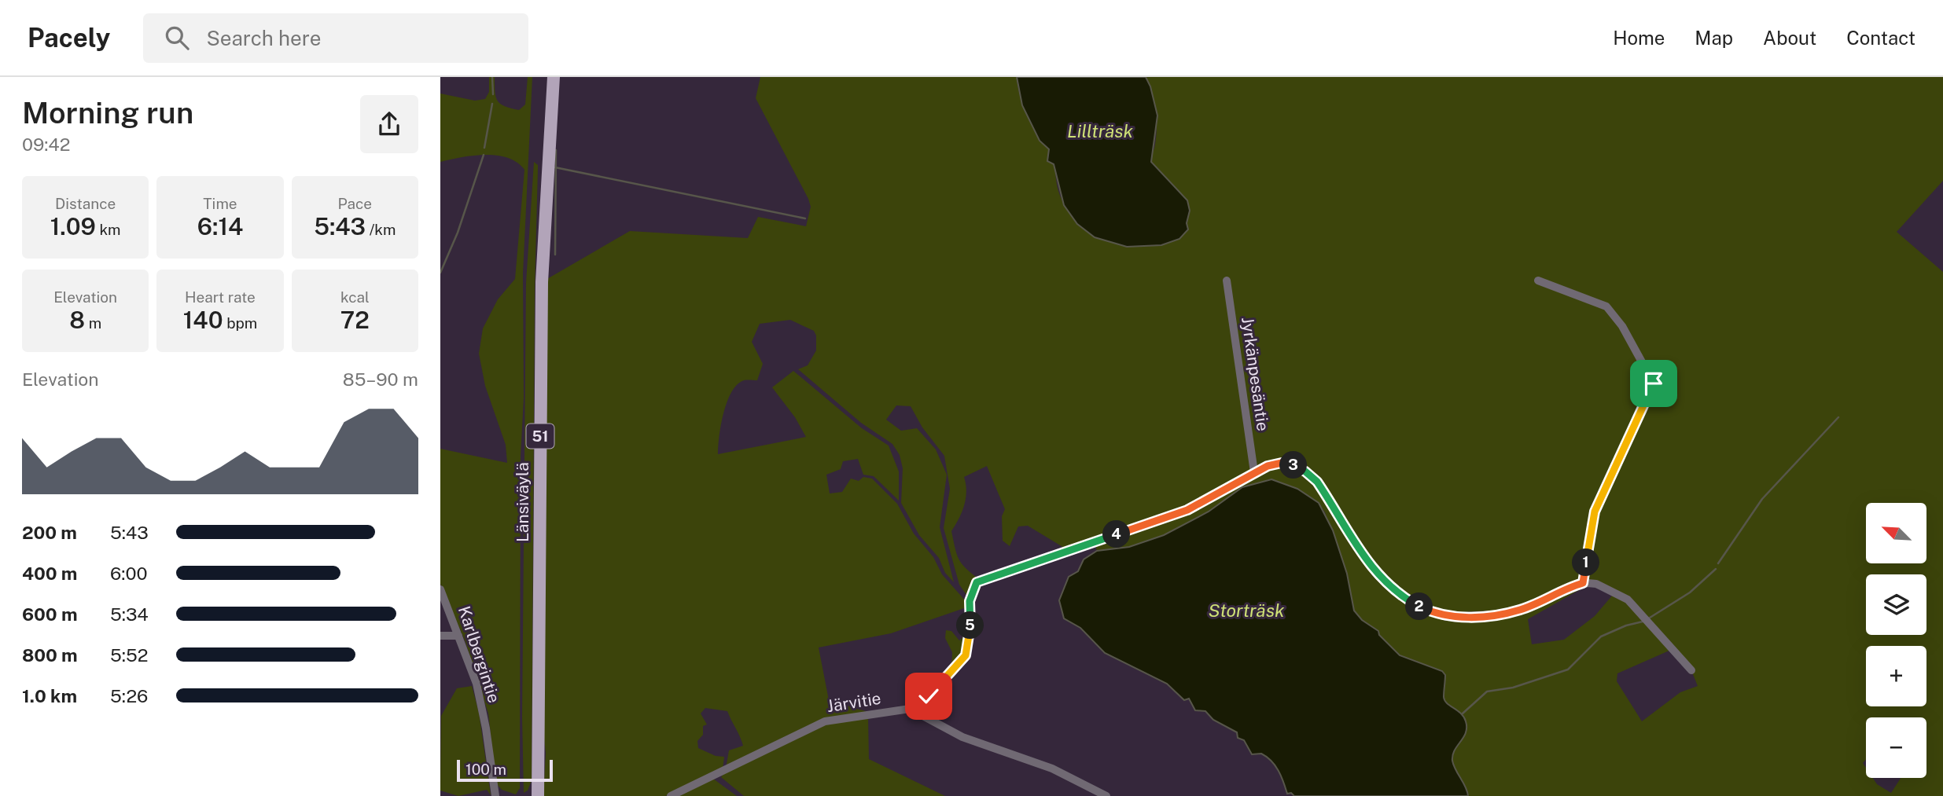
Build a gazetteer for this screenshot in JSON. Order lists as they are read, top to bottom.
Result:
{
  "streets": {
    "main road": ["51", "Länsiväylä"],
    "street": ["Jyrkänpesäntie", "Karlbergintie", "Järvitie"]
  },
  "water": ["Lillträsk", "Storträsk"],
  "scale_bar": "100 m",
  "north": "top left",
  "page": {
    "header": "Pacely",
    "search": "Search here",
    "nav": [
      "Home",
      "Map",
      "About",
      "Contact"
    ],
    "heading": ["Morning run", "09:42"],
    "stats": [
      ["Distance", "1.09 km"],
      ["Time", "6:14"],
      ["Pace", "5:43 /km"],
      ["Elevation", "8 m"],
      ["Heart rate", "140 bpm"],
      ["kcal", "72"]
    ],
    "chart": ["Elevation", "85–90 m"],
    "pins": [
      "3",
      "4",
      "1",
      "2",
      "5"
    ],
    "map_buttons": ["+", "−"],
    "list": [
      {
        "name": "200 m",
        "note": "5:43"
      },
      {
        "name": "400 m",
        "note": "6:00"
      },
      {
        "name": "600 m",
        "note": "5:34"
      },
      {
        "name": "800 m",
        "note": "5:52"
      },
      {
        "name": "1.0 km",
        "note": "5:26"
      }
    ],
    "scale": "100 m"
  }
}
